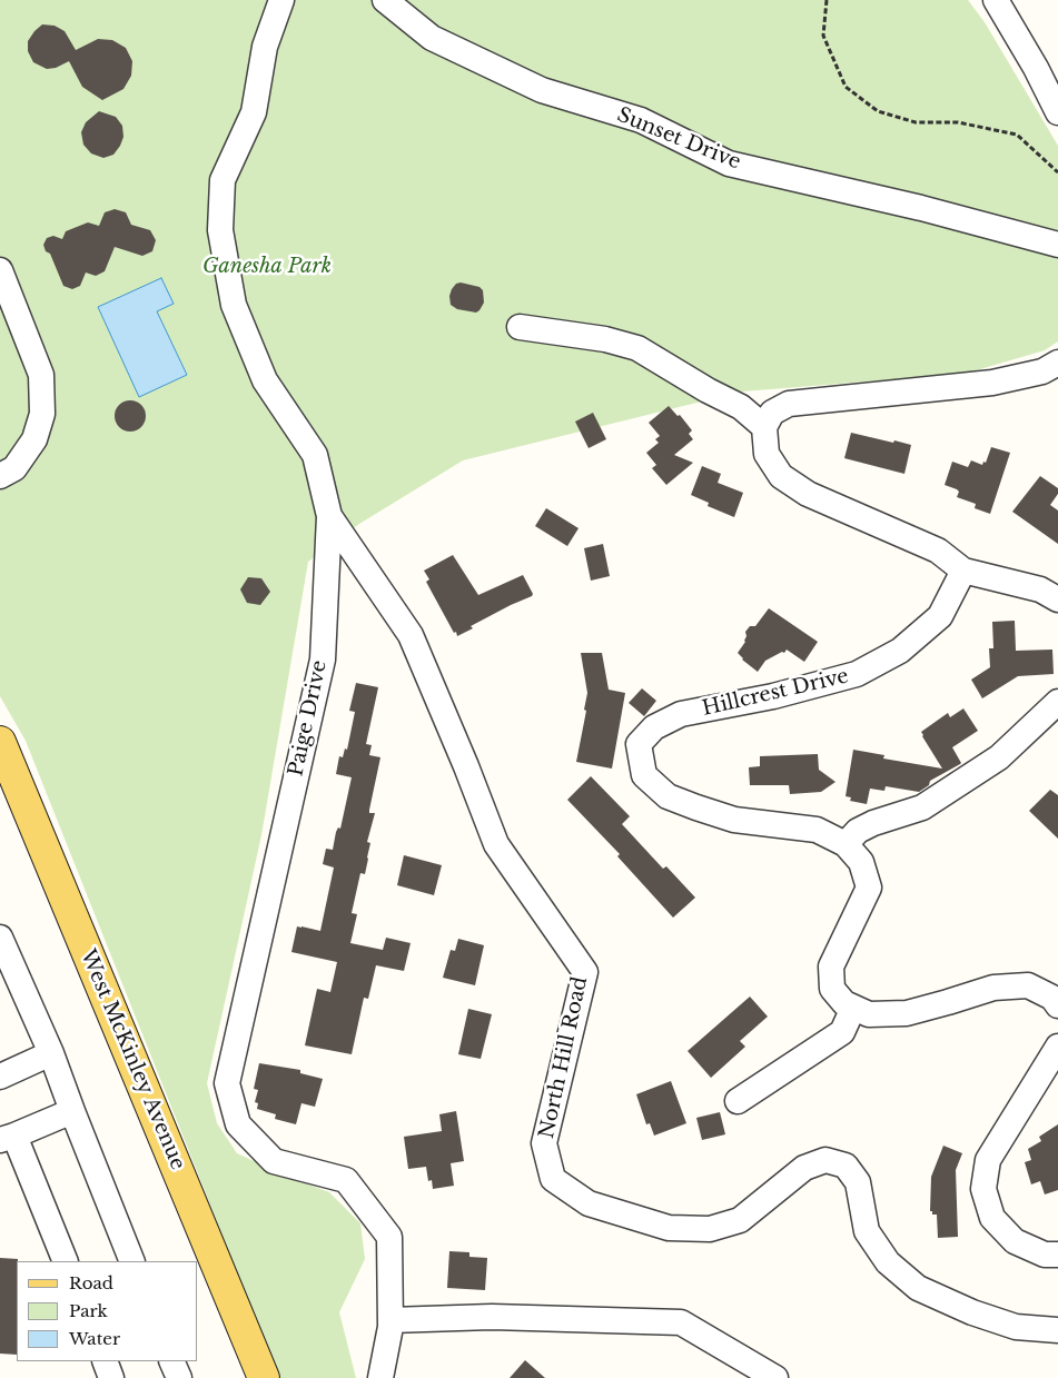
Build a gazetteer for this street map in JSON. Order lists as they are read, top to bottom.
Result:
{
  "streets": {
    "main road": ["West McKinley Avenue"],
    "street": [
      "Sunset Drive",
      "Hillcrest Drive",
      "Paige Drive",
      "North Hill Road"
    ]
  },
  "crossings": [
    ["Paige Drive", "North Hill Road"]
  ],
  "parks": ["Ganesha Park"],
  "legend": ["Road", "Park", "Water"]
}
